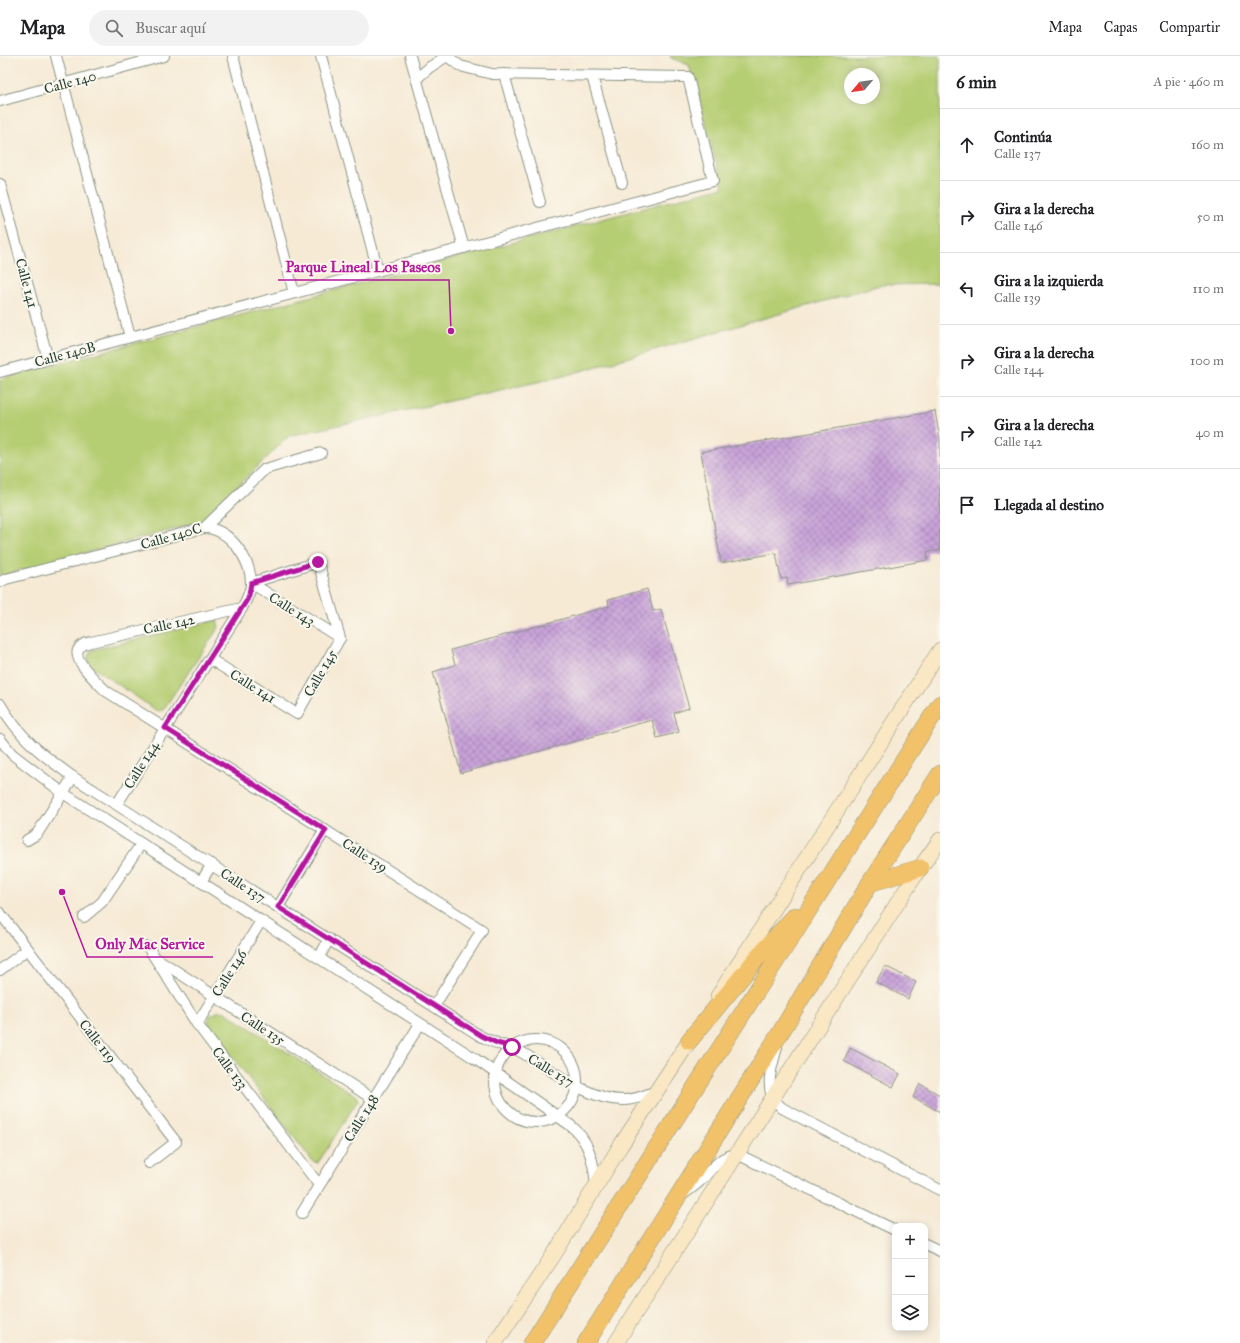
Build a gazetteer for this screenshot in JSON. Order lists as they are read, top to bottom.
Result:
{
  "streets": {
    "street": [
      "Calle 140",
      "Calle 141",
      "Calle 140B",
      "Calle 140C",
      "Calle 143",
      "Calle 142",
      "Calle 145",
      "Calle 144",
      "Calle 139",
      "Calle 137",
      "Calle 146",
      "Calle 135",
      "Calle 119",
      "Calle 133",
      "Calle 148"
    ]
  },
  "crossings": [
    ["Calle 141", "Calle 140B"],
    ["Calle 141", "Calle 145"],
    ["Calle 141", "Calle 144"],
    ["Calle 143", "Calle 145"],
    ["Calle 143", "Calle 144"],
    ["Calle 142", "Calle 144"],
    ["Calle 142", "Calle 139"],
    ["Calle 145", "Calle 144"],
    ["Calle 144", "Calle 139"],
    ["Calle 144", "Calle 137"],
    ["Calle 139", "Calle 137"],
    ["Calle 137", "Calle 146"],
    ["Calle 137", "Calle 148"],
    ["Calle 146", "Calle 135"],
    ["Calle 146", "Calle 133"],
    ["Calle 135", "Calle 133"],
    ["Calle 135", "Calle 148"],
    ["Calle 133", "Calle 148"]
  ],
  "places": ["Parque Lineal Los Paseos", "Only Mac Service"],
  "north": "bottom left",
  "page": {
    "header": "Mapa",
    "search": "Buscar aquí",
    "nav": ["Mapa", "Capas", "Compartir"],
    "heading": ["6 min", "A pie · 460 m"],
    "list": [
      ["Continúa", "Calle 137", "160 m"],
      ["Gira a la derecha", "Calle 146", "50 m"],
      ["Gira a la izquierda", "Calle 139", "110 m"],
      ["Gira a la derecha", "Calle 144", "100 m"],
      ["Gira a la derecha", "Calle 142", "40 m"],
      "Llegada al destino"
    ],
    "map_buttons": ["+", "−"]
  }
}
